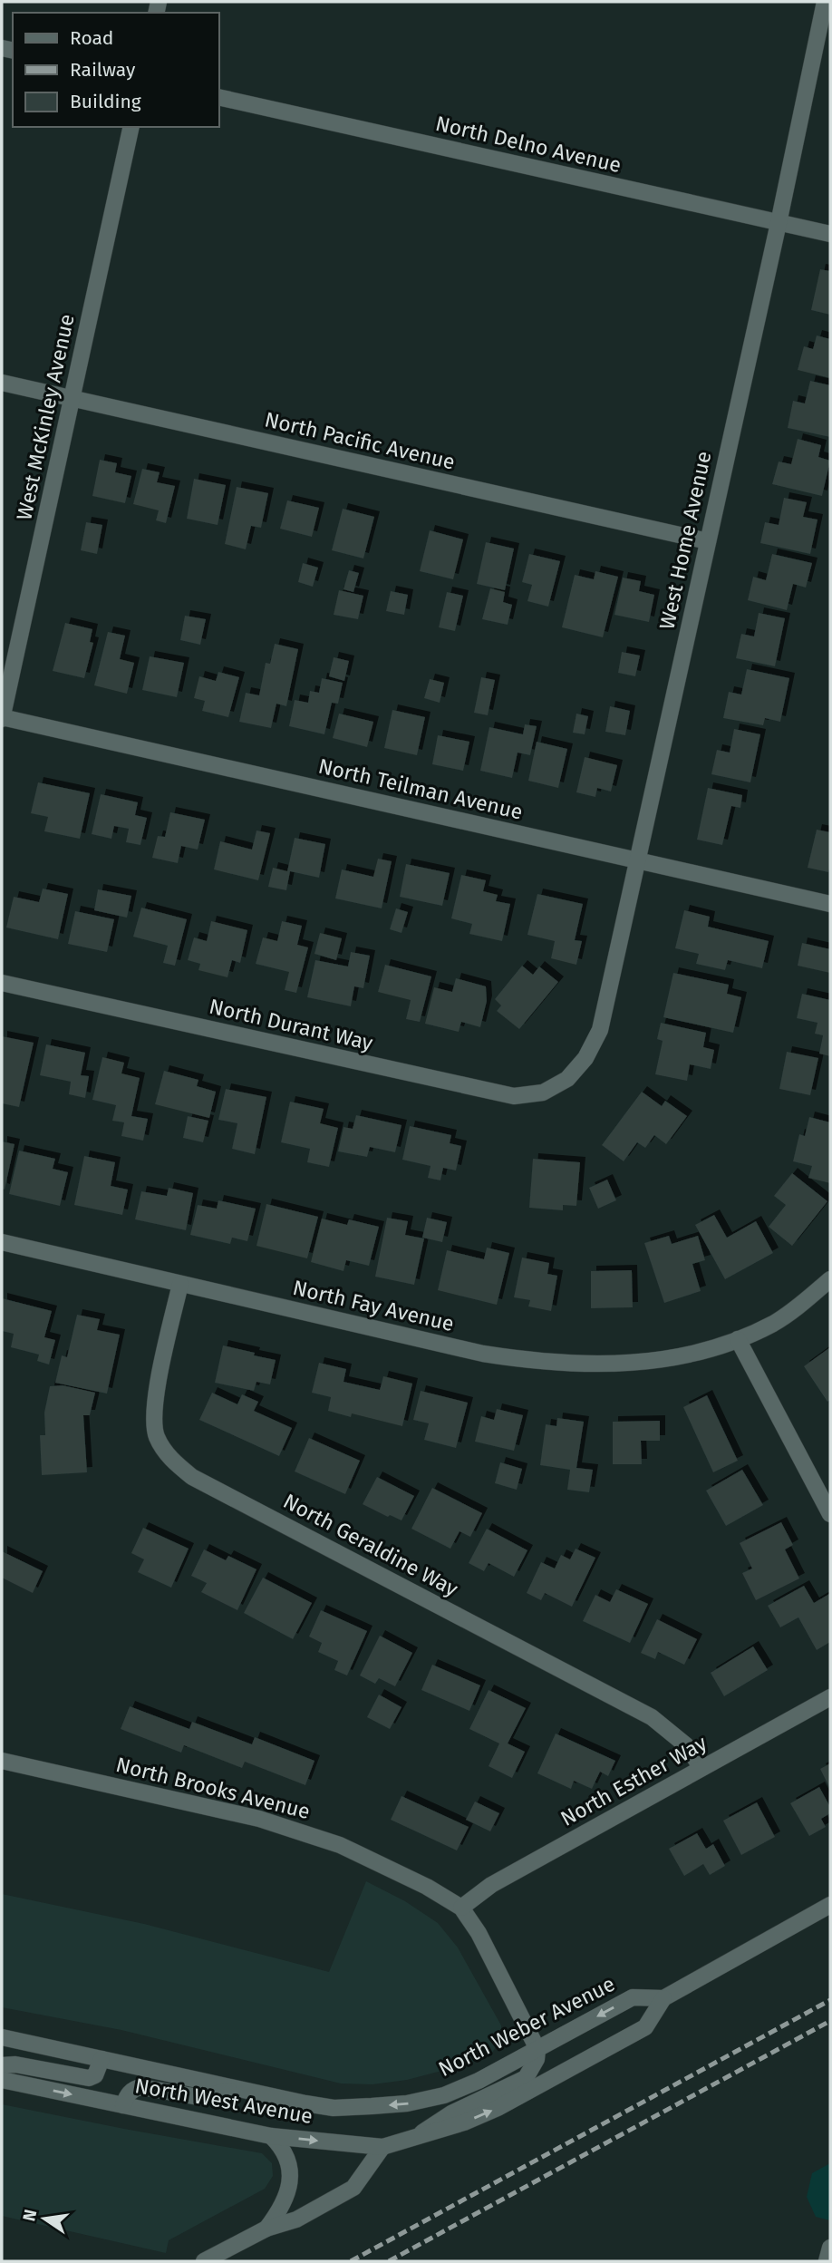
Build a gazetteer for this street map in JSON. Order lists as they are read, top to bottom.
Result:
{
  "streets": {
    "street": [
      "North Delno Avenue",
      "West McKinley Avenue",
      "North Pacific Avenue",
      "West Home Avenue",
      "North Teilman Avenue",
      "North Durant Way",
      "North Fay Avenue",
      "North Geraldine Way",
      "North Esther Way",
      "North Brooks Avenue",
      "North Weber Avenue",
      "North West Avenue"
    ]
  },
  "crossings": [
    ["North Delno Avenue", "West Home Avenue"],
    ["West McKinley Avenue", "North Pacific Avenue"],
    ["West McKinley Avenue", "North Teilman Avenue"],
    ["North Pacific Avenue", "West Home Avenue"],
    ["West Home Avenue", "North Teilman Avenue"],
    ["West Home Avenue", "North Durant Way"],
    ["North Fay Avenue", "North Geraldine Way"],
    ["North Geraldine Way", "North Esther Way"],
    ["North Esther Way", "North Brooks Avenue"],
    ["North Brooks Avenue", "North Weber Avenue"],
    ["North Weber Avenue", "North West Avenue"]
  ],
  "legend": ["Road", "Railway", "Building"],
  "north": "left"
}
